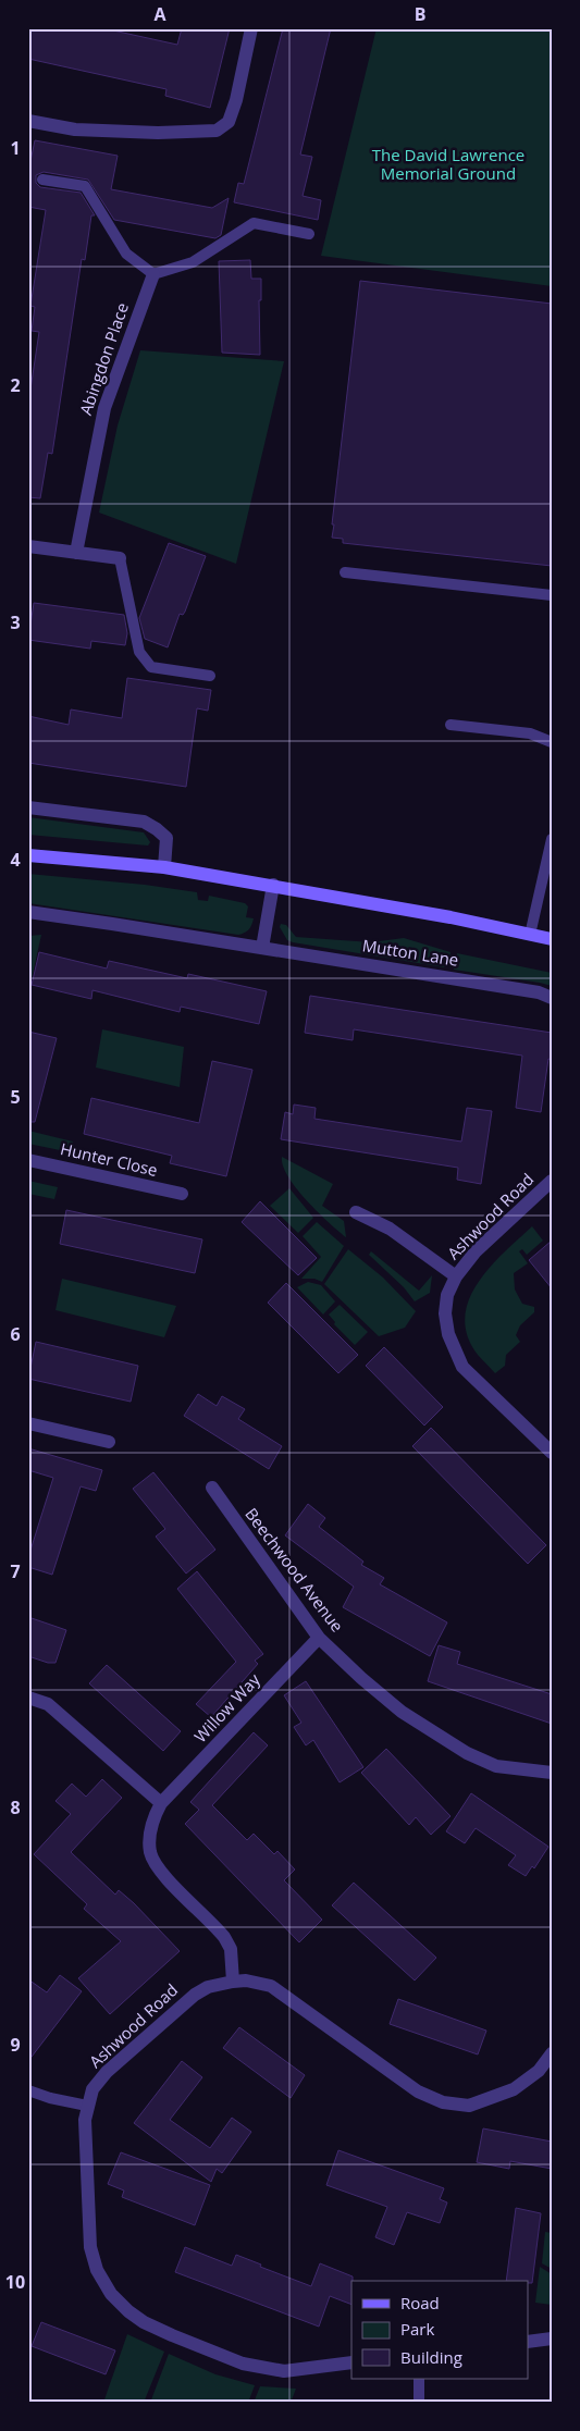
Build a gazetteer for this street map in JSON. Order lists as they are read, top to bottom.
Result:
{
  "streets": {
    "street": [
      "Abingdon Place",
      "Mutton Lane",
      "Hunter Close",
      "Ashwood Road",
      "Beechwood Avenue",
      "Willow Way"
    ]
  },
  "crossings": [
    ["Ashwood Road", "Willow Way"],
    ["Beechwood Avenue", "Willow Way"]
  ],
  "parks": ["The David Lawrence Memorial Ground"],
  "legend": ["Road", "Park", "Building"],
  "grid": {
    "columns": ["A", "B"],
    "rows": [
      "1",
      "2",
      "3",
      "4",
      "5",
      "6",
      "7",
      "8",
      "9",
      "10"
    ]
  }
}
